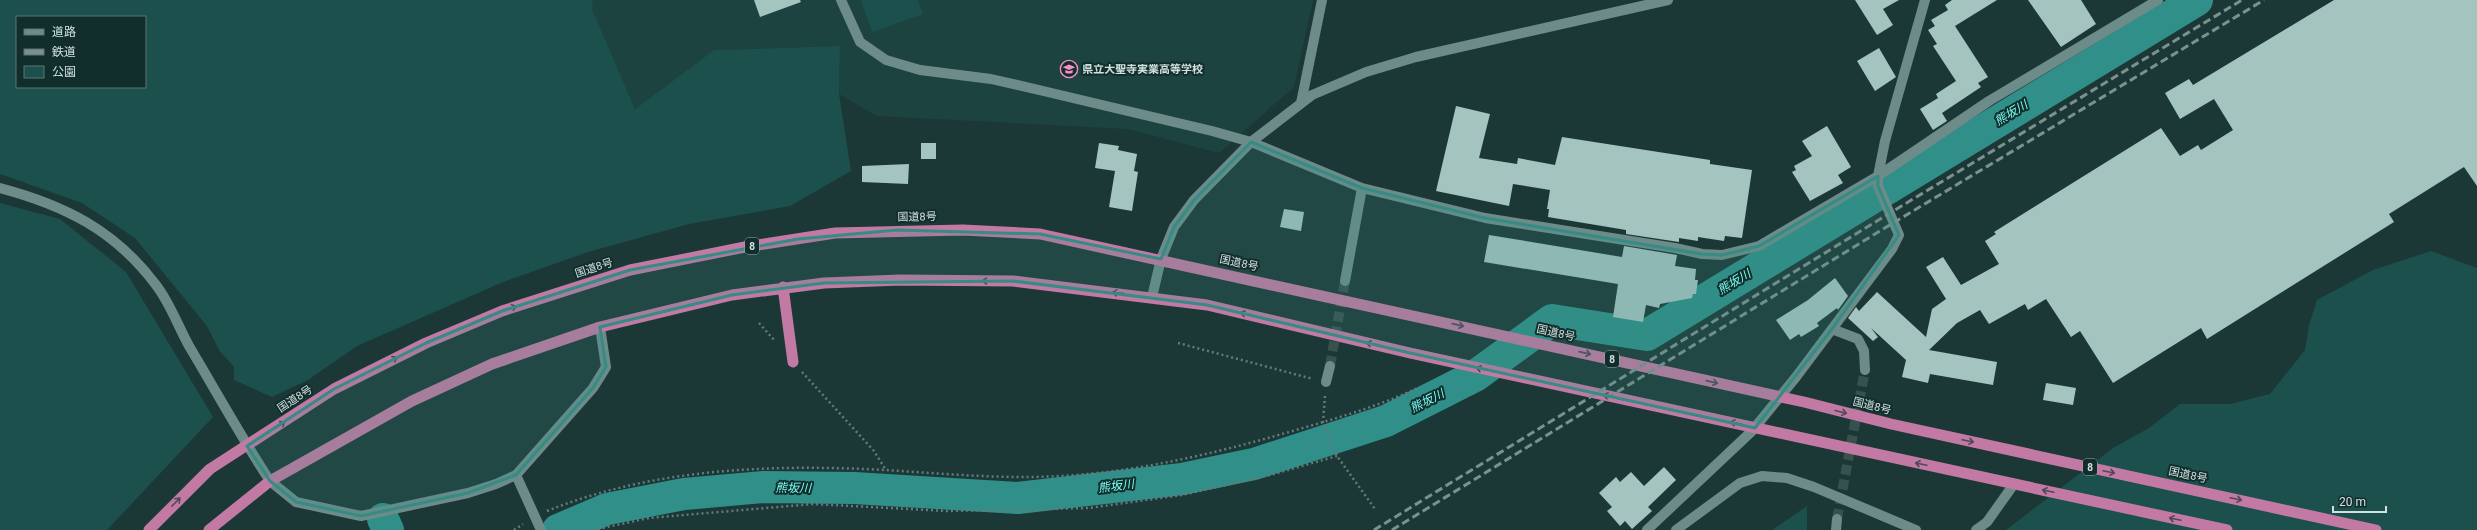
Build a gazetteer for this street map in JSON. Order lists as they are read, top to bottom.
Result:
{
  "streets": {
    "highway": ["国道8号", "8"]
  },
  "water": ["熊坂川"],
  "places": {
    "school or university": ["県立大聖寺実業高等学校"]
  },
  "legend": ["道路", "鉄道", "公園"],
  "scale_bar": "20 m"
}
